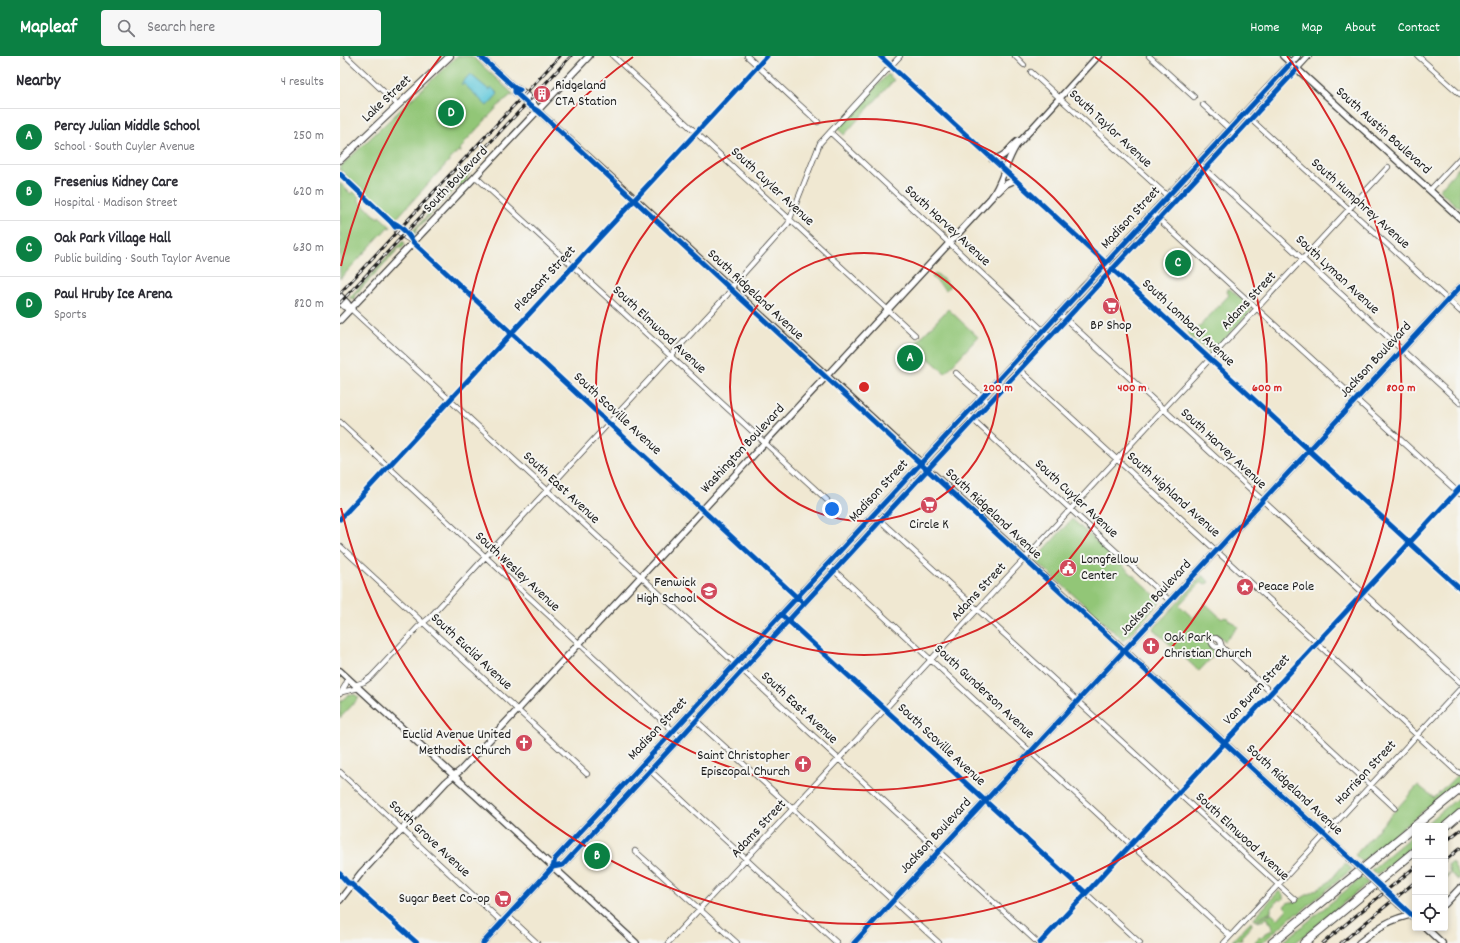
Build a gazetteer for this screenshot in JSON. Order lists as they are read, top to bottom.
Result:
{
  "streets": {
    "main road": ["Lake Street", "Madison Street"],
    "street": [
      "South Taylor Avenue",
      "South Austin Boulevard",
      "South Boulevard",
      "South Cuyler Avenue",
      "South Humphrey Avenue",
      "South Harvey Avenue",
      "South Lyman Avenue",
      "Pleasant Street",
      "South Ridgeland Avenue",
      "Adams Street",
      "South Lombard Avenue",
      "South Elmwood Avenue",
      "Jackson Boulevard",
      "South Scoville Avenue",
      "Washington Boulevard",
      "South East Avenue",
      "South Highland Avenue",
      "South Wesley Avenue",
      "South Euclid Avenue",
      "Van Buren Street",
      "South Gunderson Avenue",
      "Harrison Street",
      "South Grove Avenue"
    ]
  },
  "crossings": [
    ["South Taylor Avenue", "Madison Street"],
    ["South Taylor Avenue", "Washington Boulevard"],
    ["South Austin Boulevard", "Madison Street"],
    ["South Boulevard", "South Ridgeland Avenue"],
    ["South Boulevard", "South Elmwood Avenue"],
    ["South Boulevard", "South Scoville Avenue"],
    ["South Boulevard", "South East Avenue"],
    ["South Cuyler Avenue", "Madison Street"],
    ["South Cuyler Avenue", "Pleasant Street"],
    ["South Cuyler Avenue", "Adams Street"],
    ["South Cuyler Avenue", "Jackson Boulevard"],
    ["South Cuyler Avenue", "Washington Boulevard"],
    ["South Humphrey Avenue", "Madison Street"],
    ["South Humphrey Avenue", "Adams Street"],
    ["South Humphrey Avenue", "Jackson Boulevard"],
    ["Madison Street", "South Harvey Avenue"],
    ["Madison Street", "South Lyman Avenue"],
    ["Madison Street", "South Ridgeland Avenue"],
    ["Madison Street", "South Lombard Avenue"],
    ["Madison Street", "South Elmwood Avenue"],
    ["Madison Street", "South Scoville Avenue"],
    ["Madison Street", "South East Avenue"],
    ["Madison Street", "South Highland Avenue"],
    ["Madison Street", "South Wesley Avenue"],
    ["Madison Street", "South Gunderson Avenue"],
    ["Madison Street", "South Grove Avenue"],
    ["South Harvey Avenue", "Adams Street"],
    ["South Harvey Avenue", "Jackson Boulevard"],
    ["South Harvey Avenue", "Washington Boulevard"],
    ["South Harvey Avenue", "Van Buren Street"],
    ["South Lyman Avenue", "Adams Street"],
    ["South Lyman Avenue", "Jackson Boulevard"],
    ["Pleasant Street", "South Ridgeland Avenue"],
    ["Pleasant Street", "South Elmwood Avenue"],
    ["Pleasant Street", "South Scoville Avenue"],
    ["Pleasant Street", "South East Avenue"],
    ["Pleasant Street", "South Wesley Avenue"],
    ["South Ridgeland Avenue", "Adams Street"],
    ["South Ridgeland Avenue", "Jackson Boulevard"],
    ["South Ridgeland Avenue", "Washington Boulevard"],
    ["South Ridgeland Avenue", "Van Buren Street"],
    ["South Ridgeland Avenue", "Harrison Street"],
    ["Adams Street", "South Lombard Avenue"],
    ["Adams Street", "South Elmwood Avenue"],
    ["Adams Street", "South Scoville Avenue"],
    ["Adams Street", "South East Avenue"],
    ["Adams Street", "South Highland Avenue"],
    ["Adams Street", "South Gunderson Avenue"],
    ["South Lombard Avenue", "Jackson Boulevard"],
    ["South Lombard Avenue", "Washington Boulevard"],
    ["South Lombard Avenue", "Van Buren Street"],
    ["South Elmwood Avenue", "Jackson Boulevard"],
    ["South Elmwood Avenue", "Washington Boulevard"],
    ["South Elmwood Avenue", "Van Buren Street"],
    ["South Elmwood Avenue", "Harrison Street"],
    ["Jackson Boulevard", "South Scoville Avenue"],
    ["Jackson Boulevard", "South East Avenue"],
    ["Jackson Boulevard", "South Highland Avenue"],
    ["Jackson Boulevard", "South Gunderson Avenue"],
    ["South Scoville Avenue", "Van Buren Street"],
    ["Washington Boulevard", "South East Avenue"],
    ["Washington Boulevard", "South Wesley Avenue"],
    ["Washington Boulevard", "South Euclid Avenue"],
    ["Washington Boulevard", "South Grove Avenue"],
    ["South East Avenue", "Van Buren Street"],
    ["South Highland Avenue", "Van Buren Street"],
    ["South Highland Avenue", "Harrison Street"],
    ["Van Buren Street", "South Gunderson Avenue"],
    ["South Gunderson Avenue", "Harrison Street"]
  ],
  "places": {
    "building": ["Ridgeland CTA Station"],
    "supermarket": ["BP Shop", "Circle K", "Sugar Beet Co-op"],
    "public building": ["Longfellow Center"],
    "place": ["Peace Pole"],
    "school or university": ["Fenwick High School"],
    "church": ["Oak Park Christian Church", "Euclid Avenue United Methodist Church", "Saint Christopher Episcopal Church"]
  },
  "page": {
    "header": "Mapleaf",
    "search": "Search here",
    "nav": [
      "Home",
      "Map",
      "About",
      "Contact"
    ],
    "heading": ["Nearby", "4 results"],
    "pins": [
      "D",
      "C",
      "A",
      "B"
    ],
    "list": [
      {
        "mark": "A",
        "name": "Percy Julian Middle School",
        "note": "School · South Cuyler Avenue",
        "value": "250 m"
      },
      {
        "mark": "B",
        "name": "Fresenius Kidney Care",
        "note": "Hospital · Madison Street",
        "value": "620 m"
      },
      {
        "mark": "C",
        "name": "Oak Park Village Hall",
        "note": "Public building · South Taylor Avenue",
        "value": "630 m"
      },
      {
        "mark": "D",
        "name": "Paul Hruby Ice Arena",
        "note": "Sports",
        "value": "820 m"
      }
    ],
    "map_buttons": ["+", "−"]
  },
  "rings": [
    "200 m",
    "400 m",
    "600 m",
    "800 m"
  ]
}
